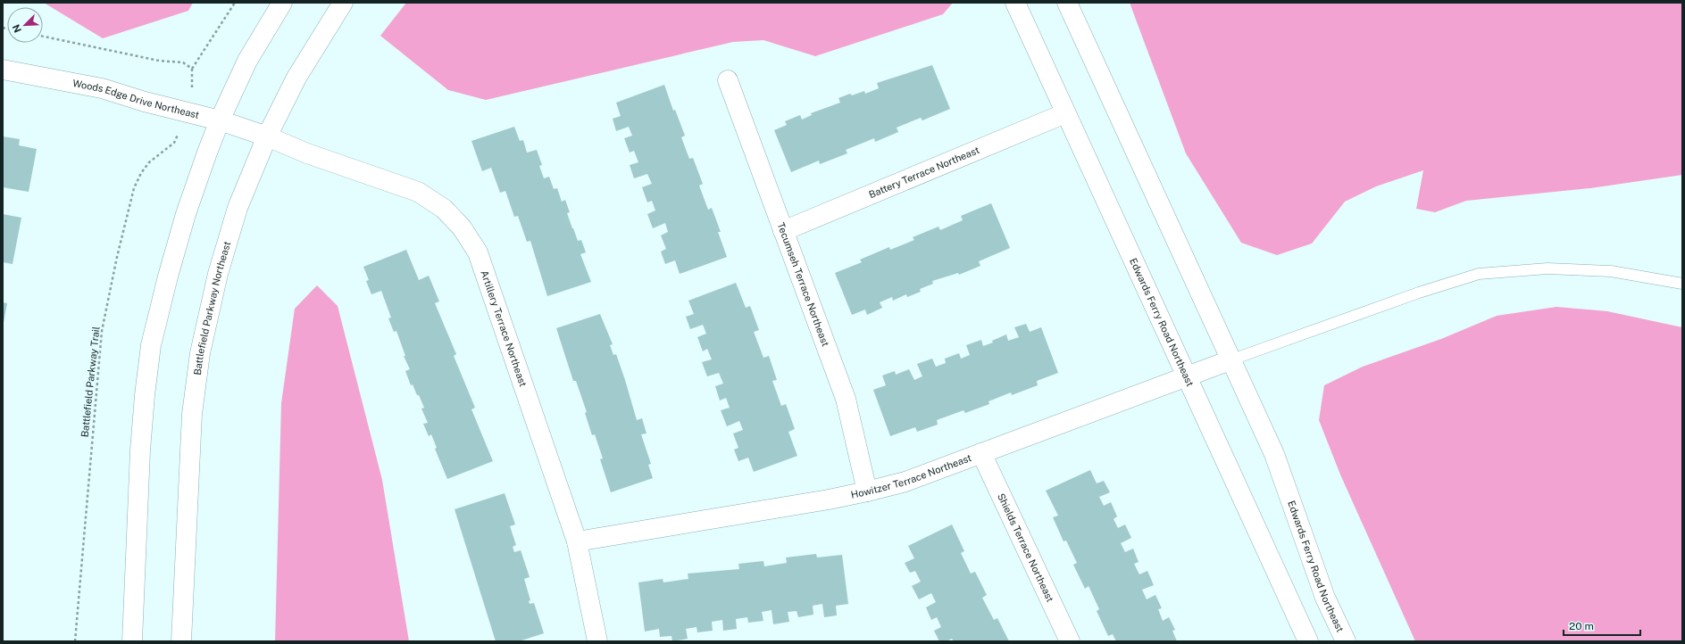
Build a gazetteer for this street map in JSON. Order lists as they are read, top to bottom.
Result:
{
  "streets": {
    "main road": [
      "Woods Edge Drive Northeast",
      "Battery Terrace Northeast",
      "Tecumseh Terrace Northeast",
      "Battlefield Parkway Northeast",
      "Edwards Ferry Road Northeast",
      "Artillery Terrace Northeast",
      "Howitzer Terrace Northeast",
      "Shields Terrace Northeast"
    ],
    "path": ["Battlefield Parkway Trail"]
  },
  "crossings": [
    ["Woods Edge Drive Northeast", "Battlefield Parkway Northeast"],
    ["Woods Edge Drive Northeast", "Artillery Terrace Northeast"],
    ["Battery Terrace Northeast", "Tecumseh Terrace Northeast"],
    ["Battery Terrace Northeast", "Edwards Ferry Road Northeast"],
    ["Tecumseh Terrace Northeast", "Howitzer Terrace Northeast"],
    ["Battlefield Parkway Northeast", "Artillery Terrace Northeast"],
    ["Edwards Ferry Road Northeast", "Howitzer Terrace Northeast"],
    ["Artillery Terrace Northeast", "Howitzer Terrace Northeast"],
    ["Howitzer Terrace Northeast", "Shields Terrace Northeast"]
  ],
  "scale_bar": "20 m",
  "north": "bottom left"
}
